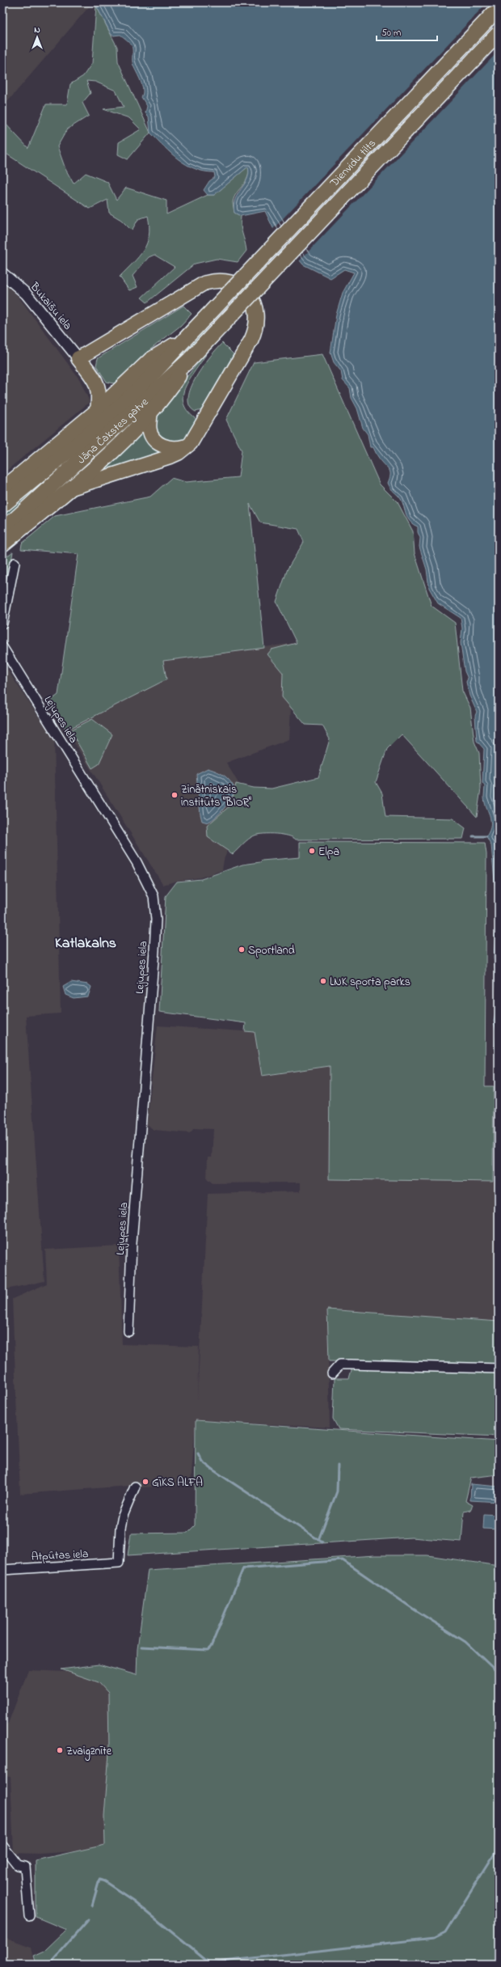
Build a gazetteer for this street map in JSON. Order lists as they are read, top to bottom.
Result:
{
  "streets": {
    "highway": ["Dienvidu tilts", "Jāņa Čakstes gatve"],
    "street": ["Bukaišu iela", "Lejupes iela", "Atpūtas iela"]
  },
  "crossings": [
    ["Dienvidu tilts", "Jāņa Čakstes gatve"]
  ],
  "districts": ["Katlakalns"],
  "places": [
    "Zinātniskais institūts \"BIOR\"",
    "Elpa",
    "Sportland",
    "LNK sporta parks",
    "GĪKS ALFA",
    "Zvaigznīte"
  ],
  "scale_bar": "50 m",
  "north": "top"
}
